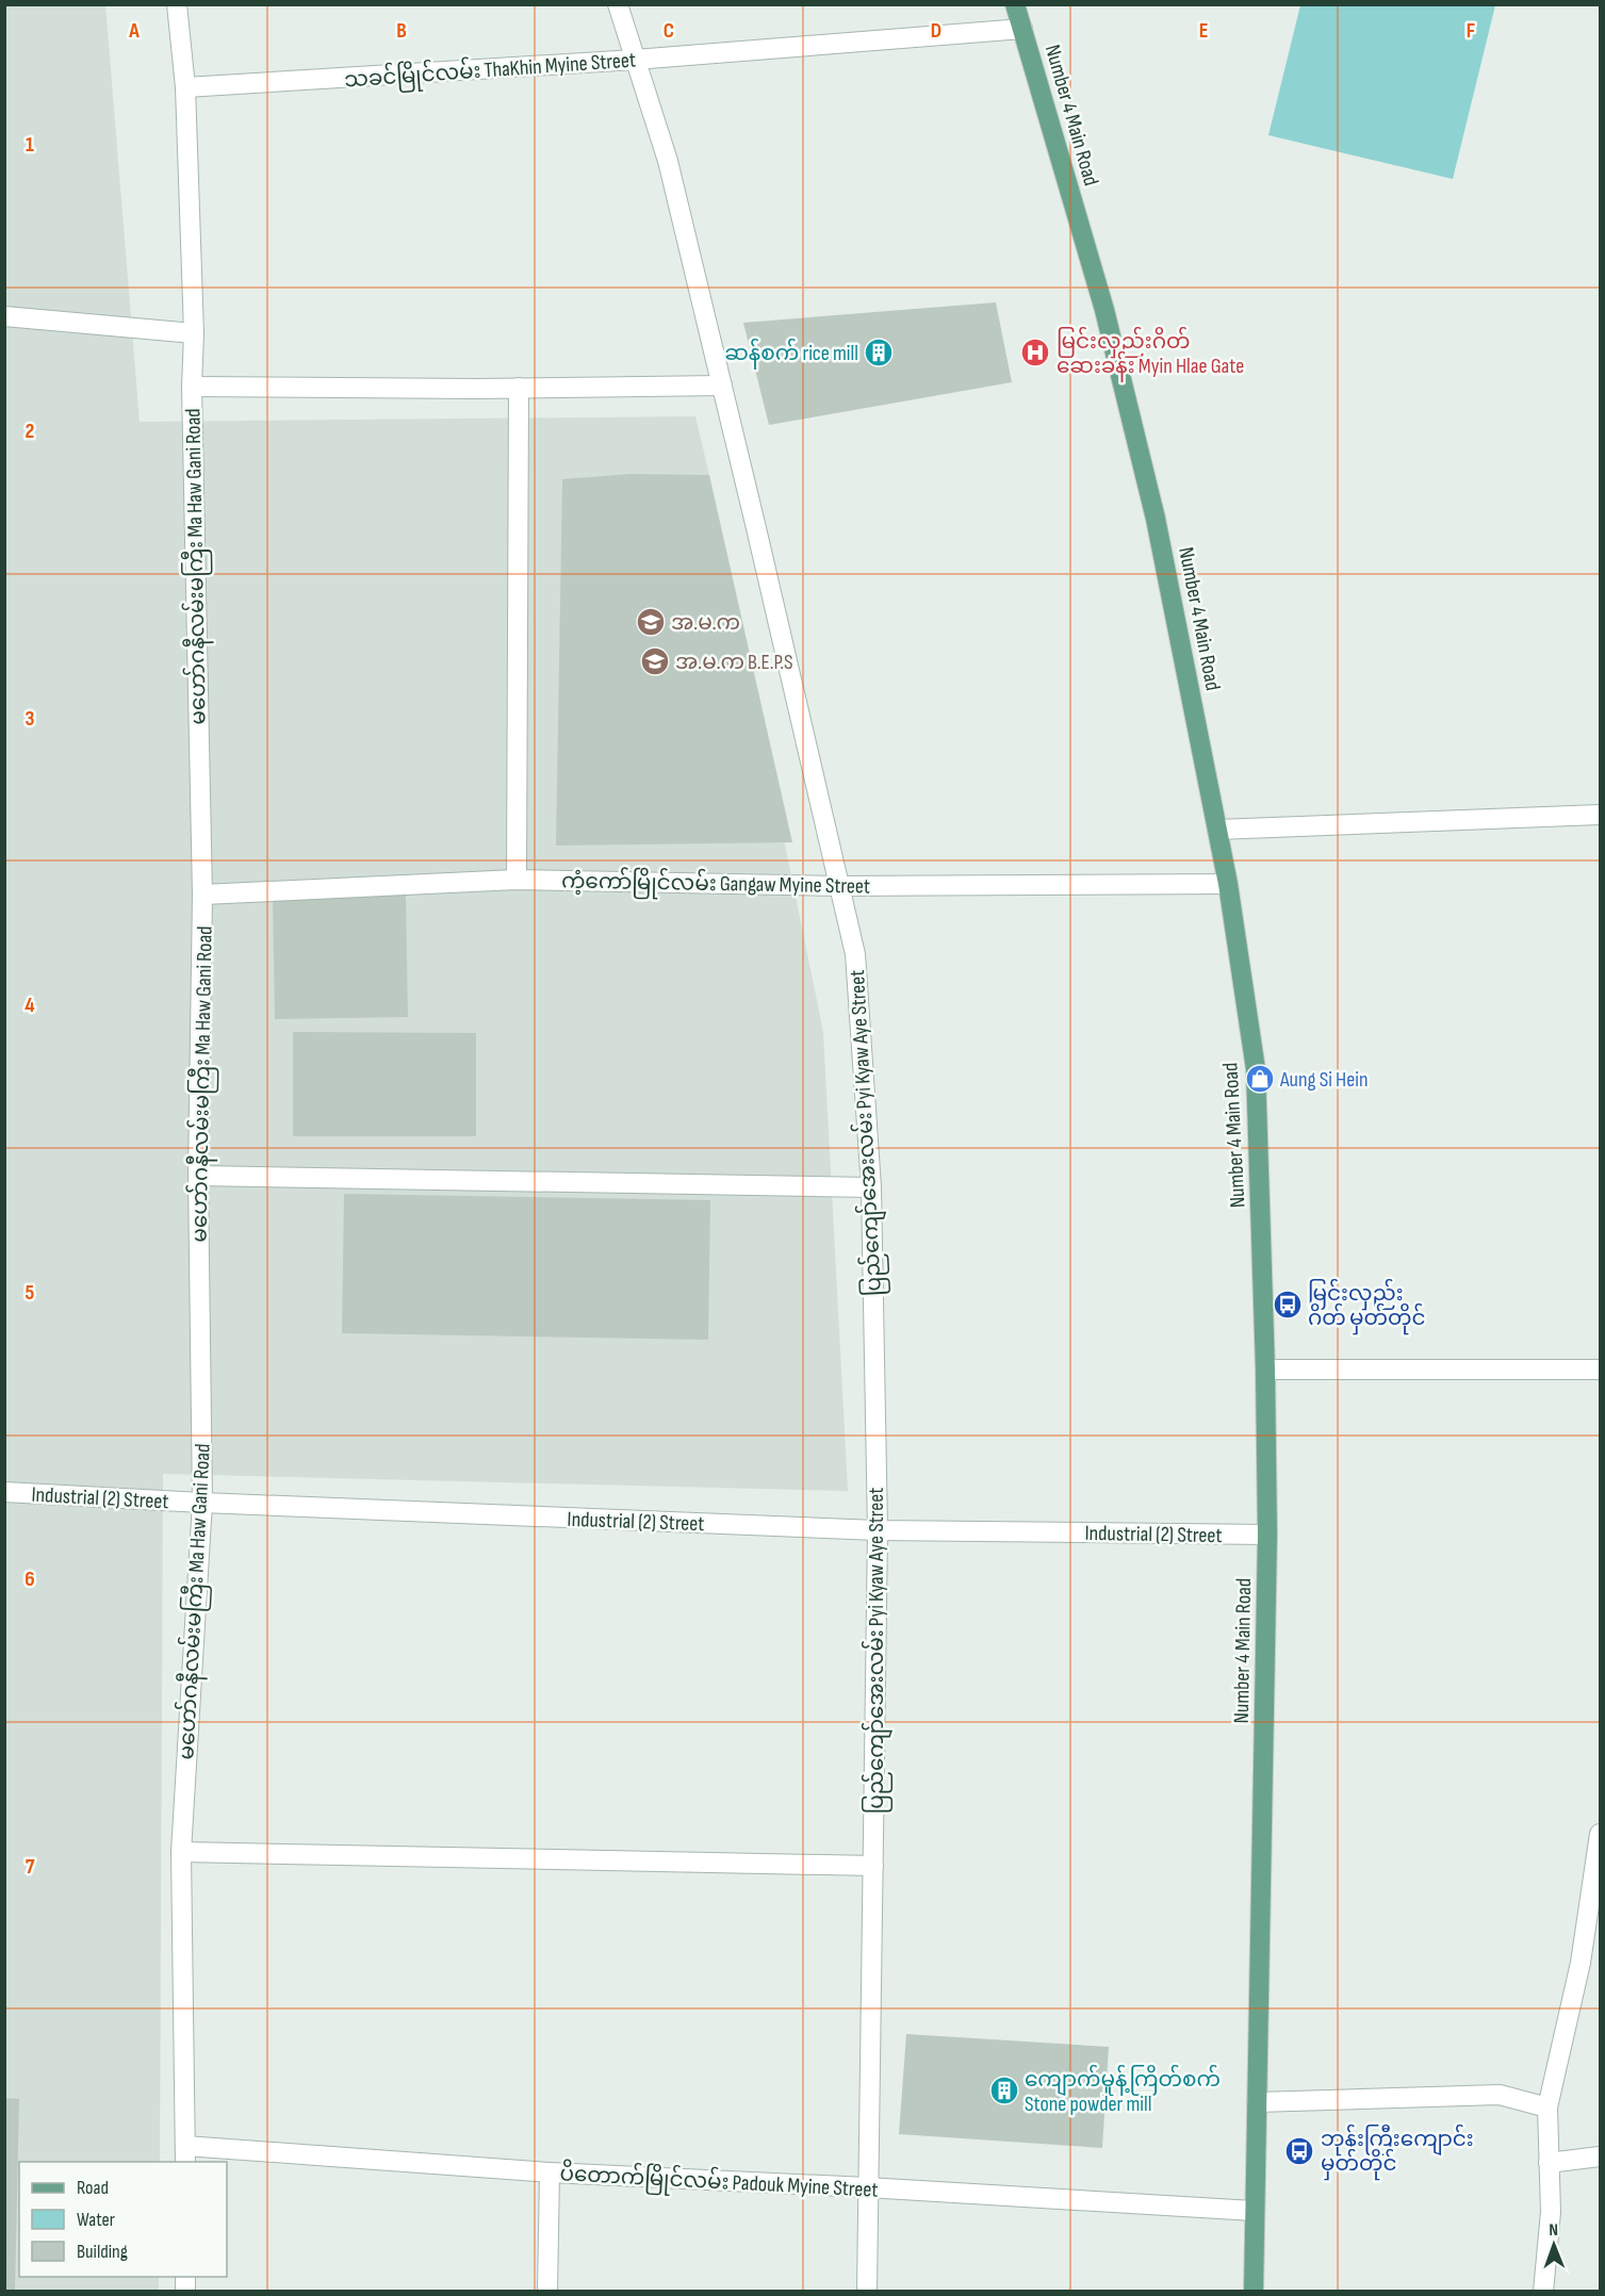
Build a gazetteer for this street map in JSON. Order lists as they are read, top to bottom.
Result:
{
  "streets": {
    "main road": ["Number 4 Main Road"],
    "street": [
      "သခင်မြိုင်လမ်း ThaKhin Myine Street",
      "မဟော်ဂနီလမ်းမကြီး Ma Haw Gani Road",
      "ကံ့ကော်မြိုင်လမ်း Gangaw Myine Street",
      "ပြည်ကျော်အေးလမ်း Pyi Kyaw Aye Street",
      "Industrial (2) Street",
      "ပိတောက်မြိုင်လမ်း Padouk Myine Street"
    ]
  },
  "crossings": [
    ["သခင်မြိုင်လမ်း ThaKhin Myine Street", "Number 4 Main Road"],
    ["သခင်မြိုင်လမ်း ThaKhin Myine Street", "မဟော်ဂနီလမ်းမကြီး Ma Haw Gani Road"],
    ["သခင်မြိုင်လမ်း ThaKhin Myine Street", "ပြည်ကျော်အေးလမ်း Pyi Kyaw Aye Street"],
    ["Number 4 Main Road", "ကံ့ကော်မြိုင်လမ်း Gangaw Myine Street"],
    ["Number 4 Main Road", "Industrial (2) Street"],
    ["Number 4 Main Road", "ပိတောက်မြိုင်လမ်း Padouk Myine Street"],
    ["မဟော်ဂနီလမ်းမကြီး Ma Haw Gani Road", "ကံ့ကော်မြိုင်လမ်း Gangaw Myine Street"],
    ["မဟော်ဂနီလမ်းမကြီး Ma Haw Gani Road", "Industrial (2) Street"],
    ["မဟော်ဂနီလမ်းမကြီး Ma Haw Gani Road", "ပိတောက်မြိုင်လမ်း Padouk Myine Street"],
    ["ကံ့ကော်မြိုင်လမ်း Gangaw Myine Street", "ပြည်ကျော်အေးလမ်း Pyi Kyaw Aye Street"],
    ["ပြည်ကျော်အေးလမ်း Pyi Kyaw Aye Street", "Industrial (2) Street"],
    ["ပြည်ကျော်အေးလမ်း Pyi Kyaw Aye Street", "ပိတောက်မြိုင်လမ်း Padouk Myine Street"]
  ],
  "places": {
    "building": ["ဆန်စက် rice mill", "ကျောက်မှုန့်ကြိတ်စက် Stone powder mill"],
    "hospital": ["မြင်းလှည်းဂိတ် ဆေးခန်း Myin Hlae Gate"],
    "school or university": ["အ.မ.က", "အ.မ.က B.E.P.S"],
    "shop": ["Aung Si Hein"],
    "bus stop": ["မြင်းလှည်း ဂိတ် မှတ်တိုင်", "ဘုန်းကြီးကျောင်း မှတ်တိုင်"]
  },
  "legend": ["Road", "Water", "Building"],
  "north": "top",
  "grid": {
    "columns": [
      "A",
      "B",
      "C",
      "D",
      "E",
      "F"
    ],
    "rows": [
      "1",
      "2",
      "3",
      "4",
      "5",
      "6",
      "7"
    ]
  }
}
